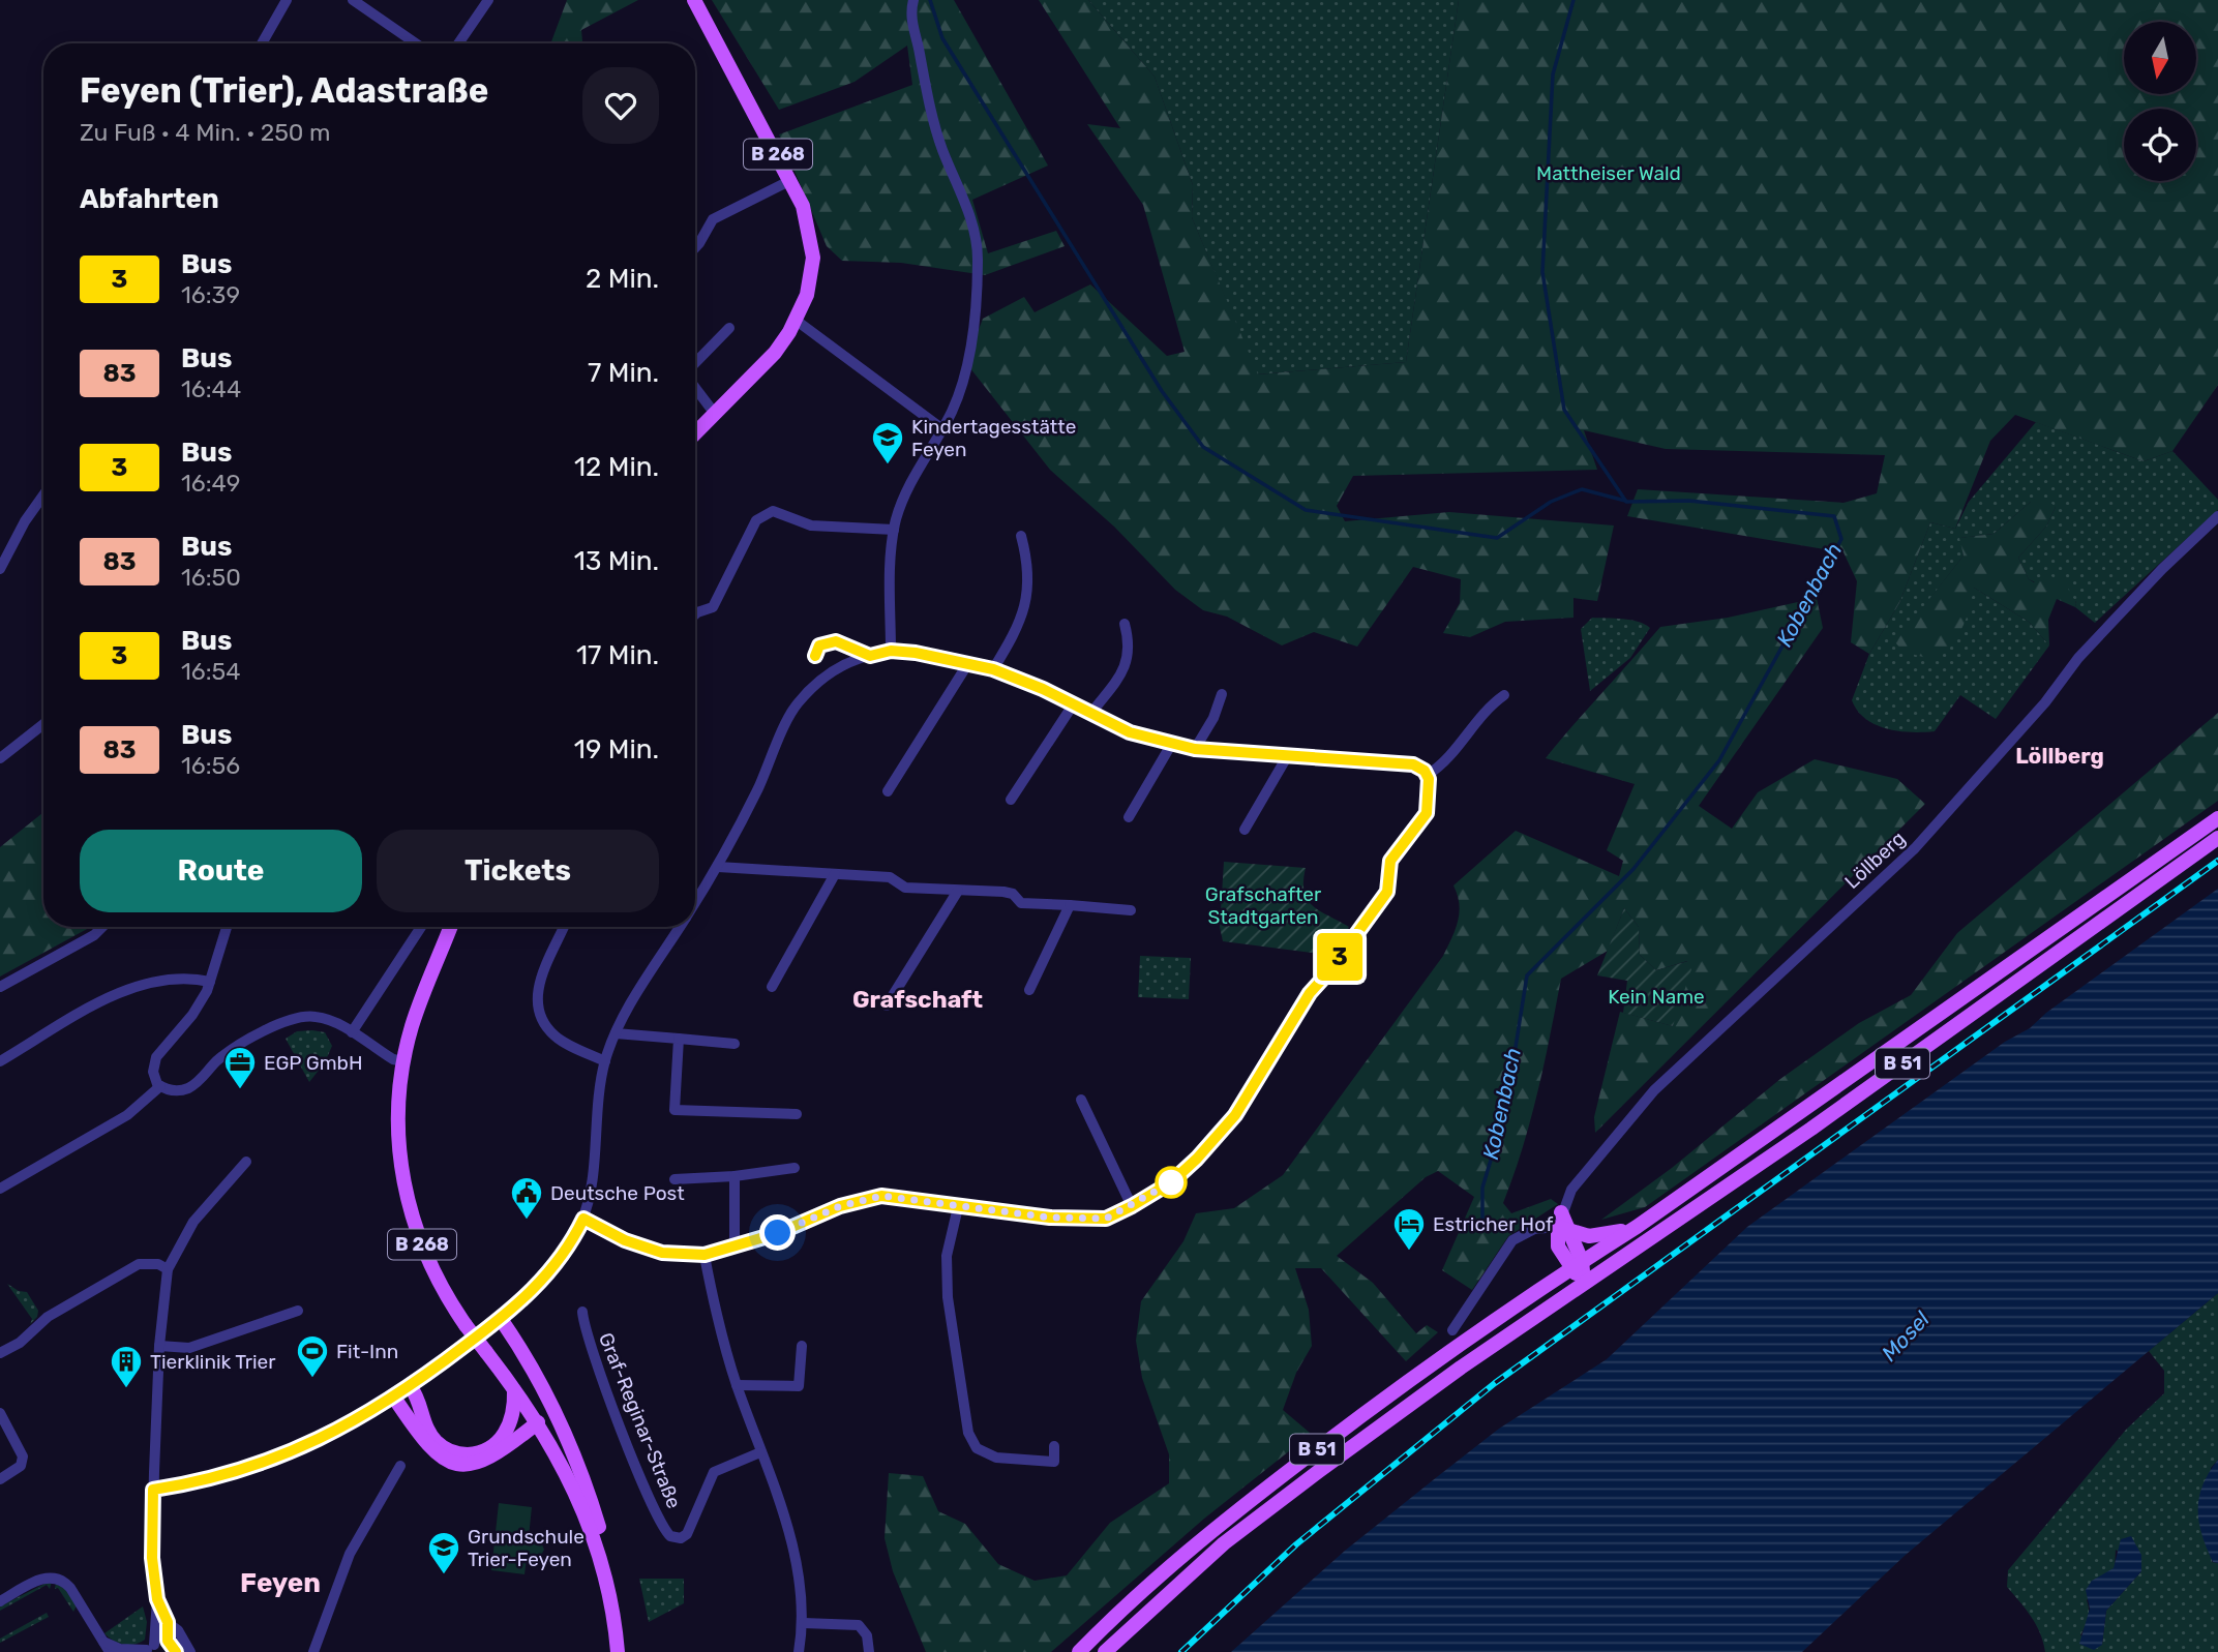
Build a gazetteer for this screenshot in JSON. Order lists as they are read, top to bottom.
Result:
{
  "streets": {
    "main road": ["B 268", "B 51"],
    "street": ["Löllberg", "Graf-Reginar-Straße"]
  },
  "districts": ["Löllberg", "Grafschaft", "Feyen"],
  "water": ["Kobenbach", "Mosel"],
  "parks": ["Mattheiser Wald", "Grafschafter Stadtgarten", "Kein Name"],
  "places": {
    "school or university": ["Kindertagesstätte Feyen", "Grundschule Trier-Feyen"],
    "office": ["EGP GmbH"],
    "public building": ["Deutsche Post"],
    "hotel": ["Estricher Hof"],
    "sports": ["Fit-Inn"],
    "building": ["Tierklinik Trier"]
  },
  "lines": ["bus line 3"],
  "north": "bottom",
  "page": {
    "on_map": "3",
    "heading": [
      ["Feyen (Trier), Adastraße", "Zu Fuß · 4 Min. · 250 m"],
      "Abfahrten"
    ],
    "list": [
      {
        "mark": "3",
        "name": "Bus",
        "note": "16:39",
        "value": "2 Min."
      },
      {
        "mark": "83",
        "name": "Bus",
        "note": "16:44",
        "value": "7 Min."
      },
      {
        "mark": "3",
        "name": "Bus",
        "note": "16:49",
        "value": "12 Min."
      },
      {
        "mark": "83",
        "name": "Bus",
        "note": "16:50",
        "value": "13 Min."
      },
      {
        "mark": "3",
        "name": "Bus",
        "note": "16:54",
        "value": "17 Min."
      },
      {
        "mark": "83",
        "name": "Bus",
        "note": "16:56",
        "value": "19 Min."
      }
    ],
    "buttons": ["Route", "Tickets"]
  }
}
